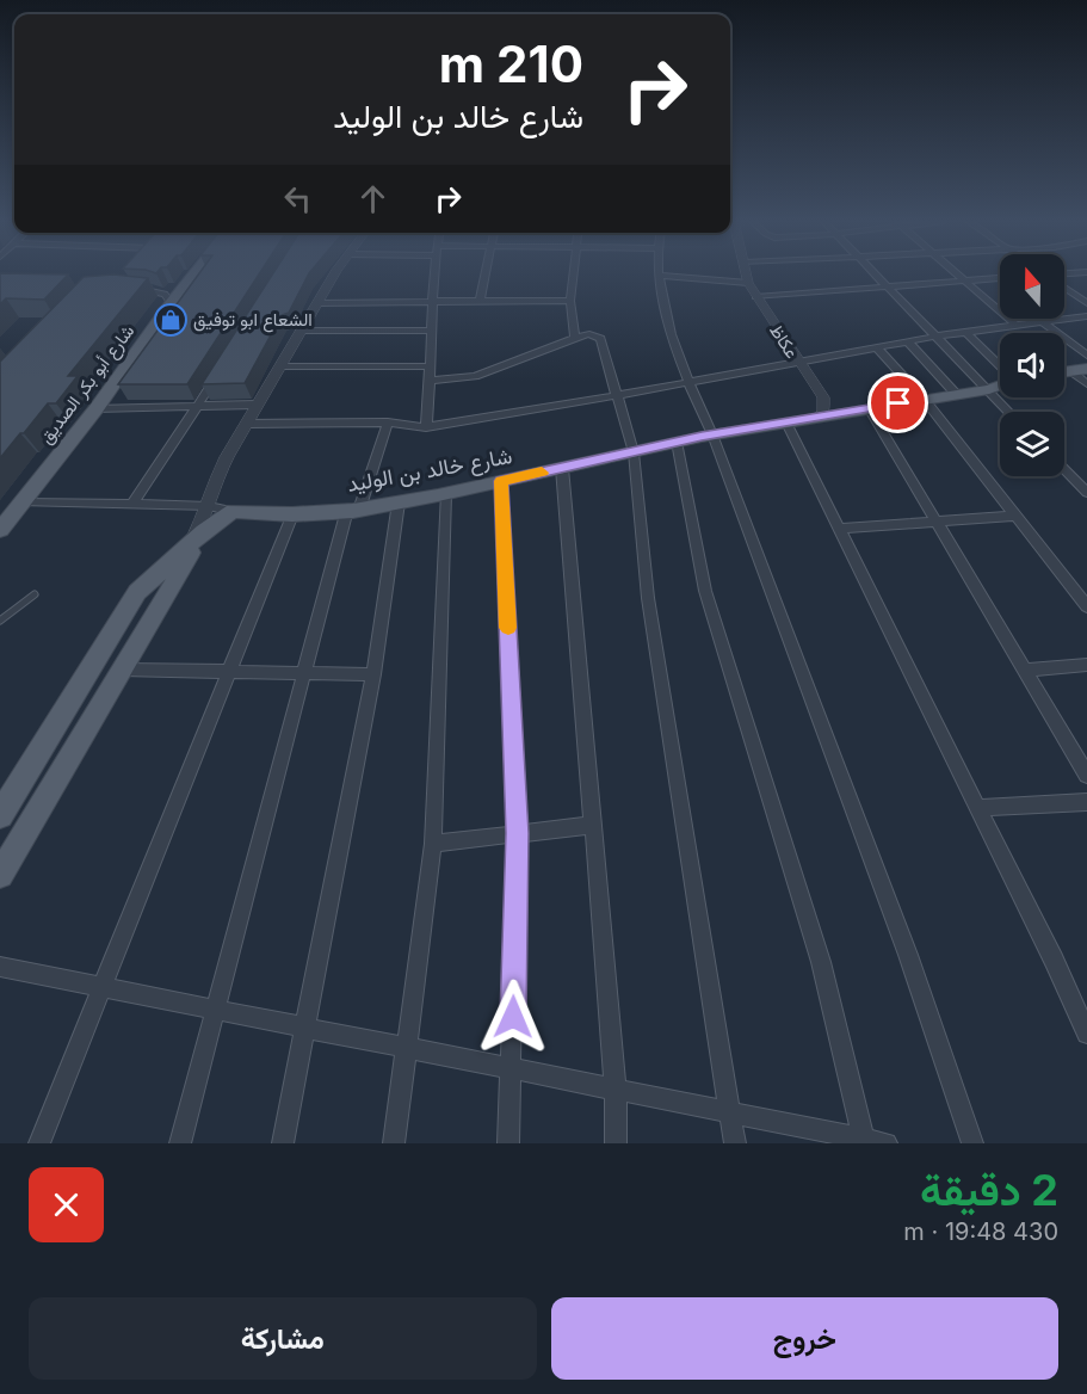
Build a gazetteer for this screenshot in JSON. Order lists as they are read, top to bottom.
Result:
{
  "streets": {
    "main road": ["شارع أبو بكر الصديق", "شارع خالد بن الوليد"],
    "street": ["عكاظ"]
  },
  "crossings": [
    ["عكاظ", "شارع خالد بن الوليد"]
  ],
  "places": {
    "shop": ["الشعاع ابو توفيق"]
  },
  "north": "top",
  "page": {
    "turn": ["210 m", "شارع خالد بن الوليد"],
    "heading": ["2 دقيقة", "430 m · 19:48"],
    "buttons": ["خروج", "مشاركة"]
  }
}
